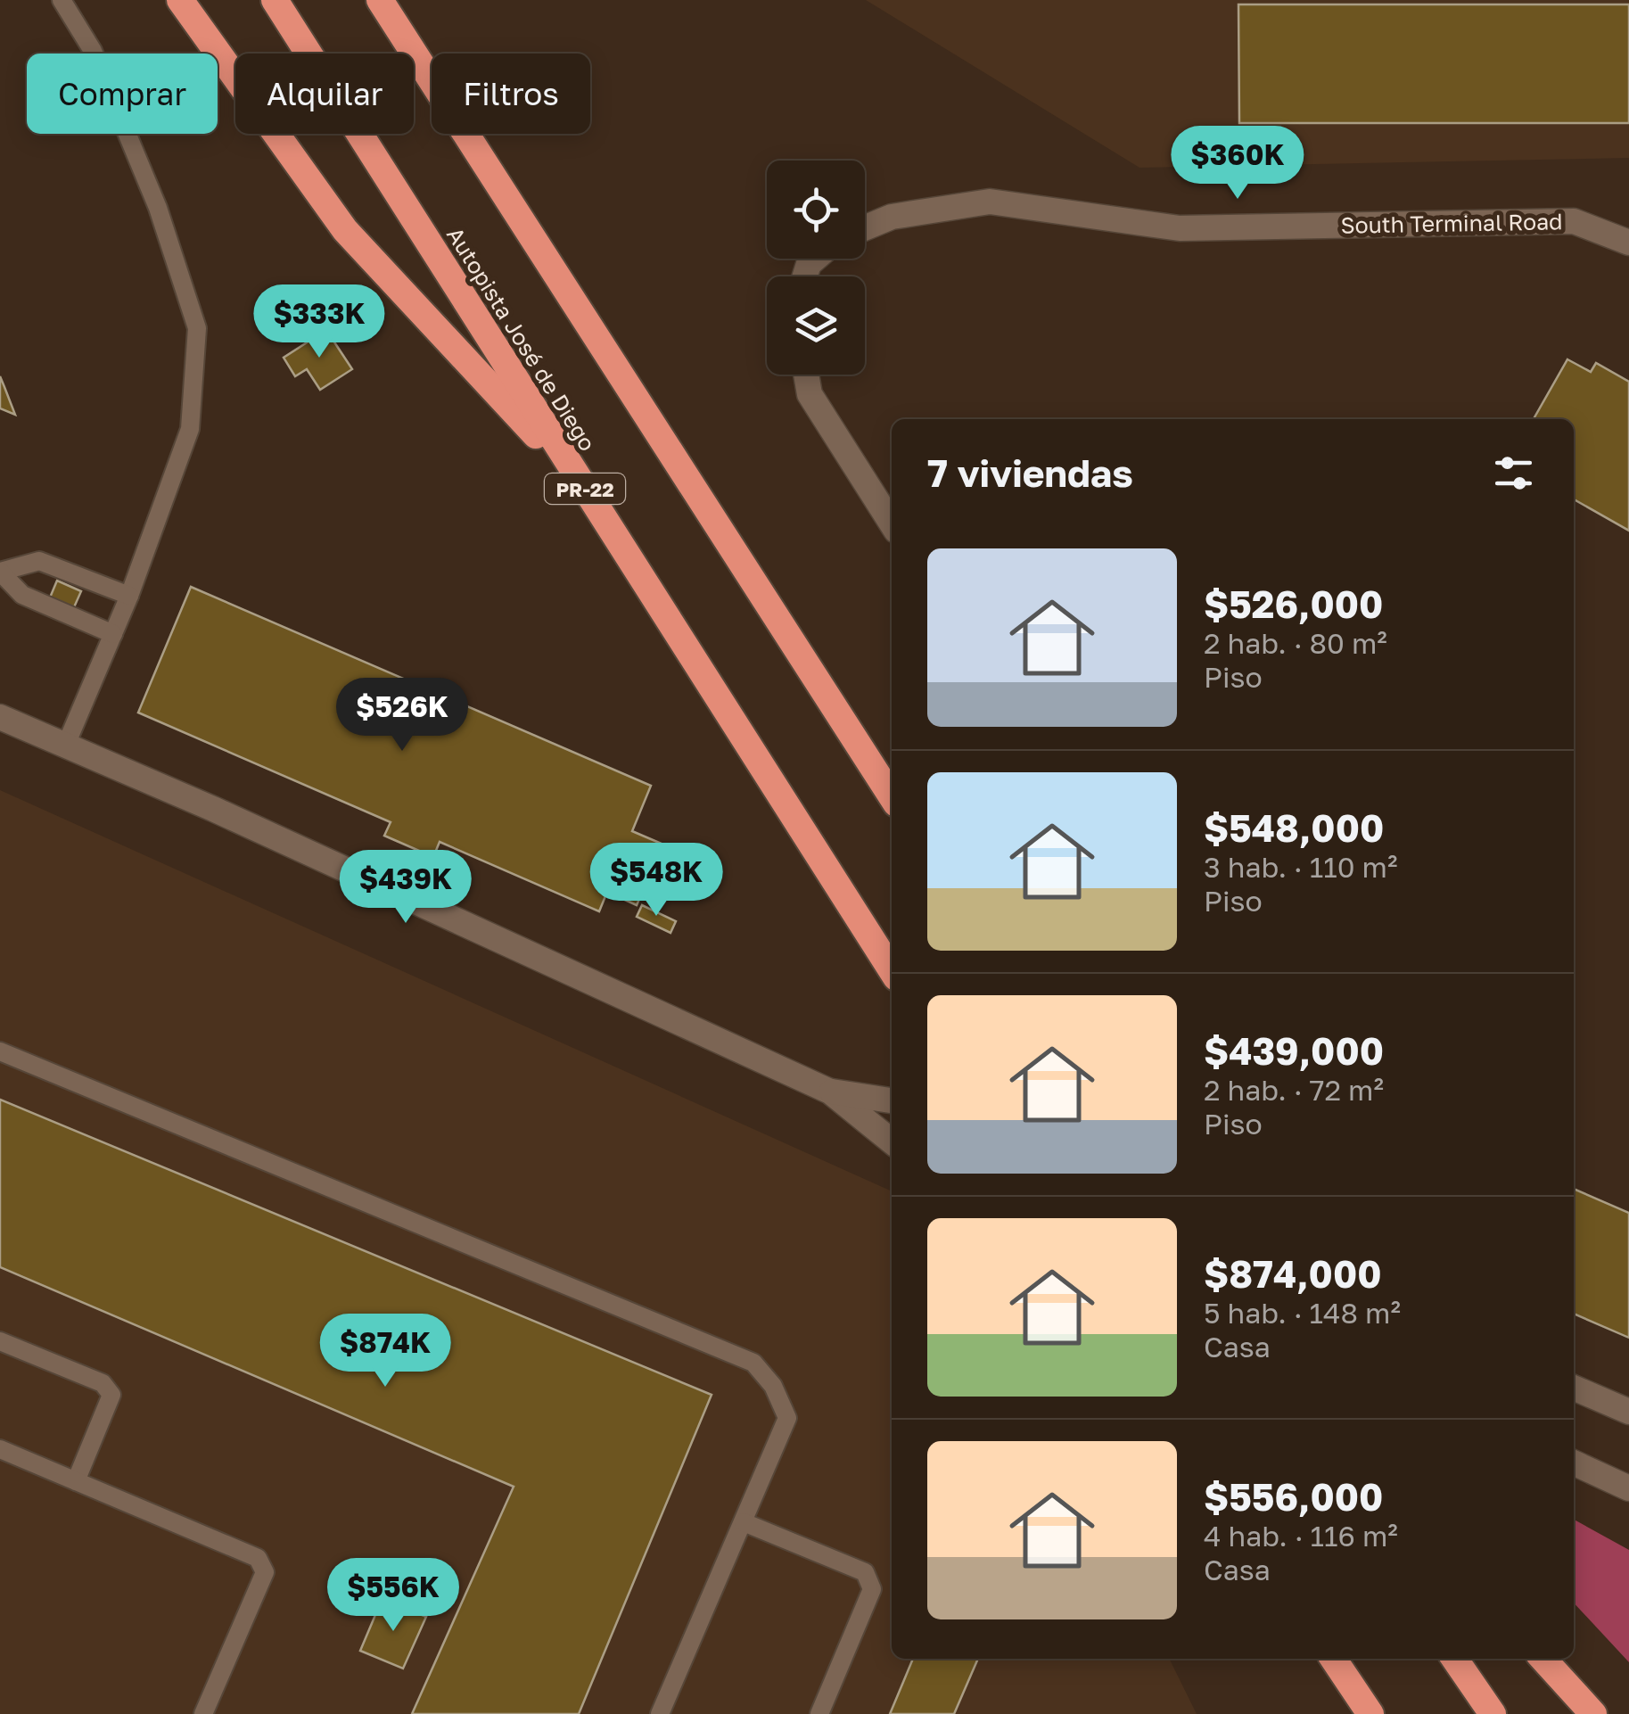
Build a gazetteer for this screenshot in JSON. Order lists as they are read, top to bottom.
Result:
{
  "streets": {
    "highway": ["Autopista José de Diego", "PR-22"],
    "street": ["South Terminal Road"]
  },
  "page": {
    "chip": ["Comprar", "Alquilar", "Filtros"],
    "price": [
      "$360K",
      "$333K",
      "$526K",
      "$548K",
      "$439K",
      "$874K",
      "$556K"
    ],
    "heading": "7 viviendas",
    "list": [
      {
        "name": "$526,000",
        "note": "2 hab. · 80 m² · Piso"
      },
      {
        "name": "$548,000",
        "note": "3 hab. · 110 m² · Piso"
      },
      {
        "name": "$439,000",
        "note": "2 hab. · 72 m² · Piso"
      },
      {
        "name": "$874,000",
        "note": "5 hab. · 148 m² · Casa"
      },
      {
        "name": "$556,000",
        "note": "4 hab. · 116 m² · Casa"
      }
    ]
  }
}
